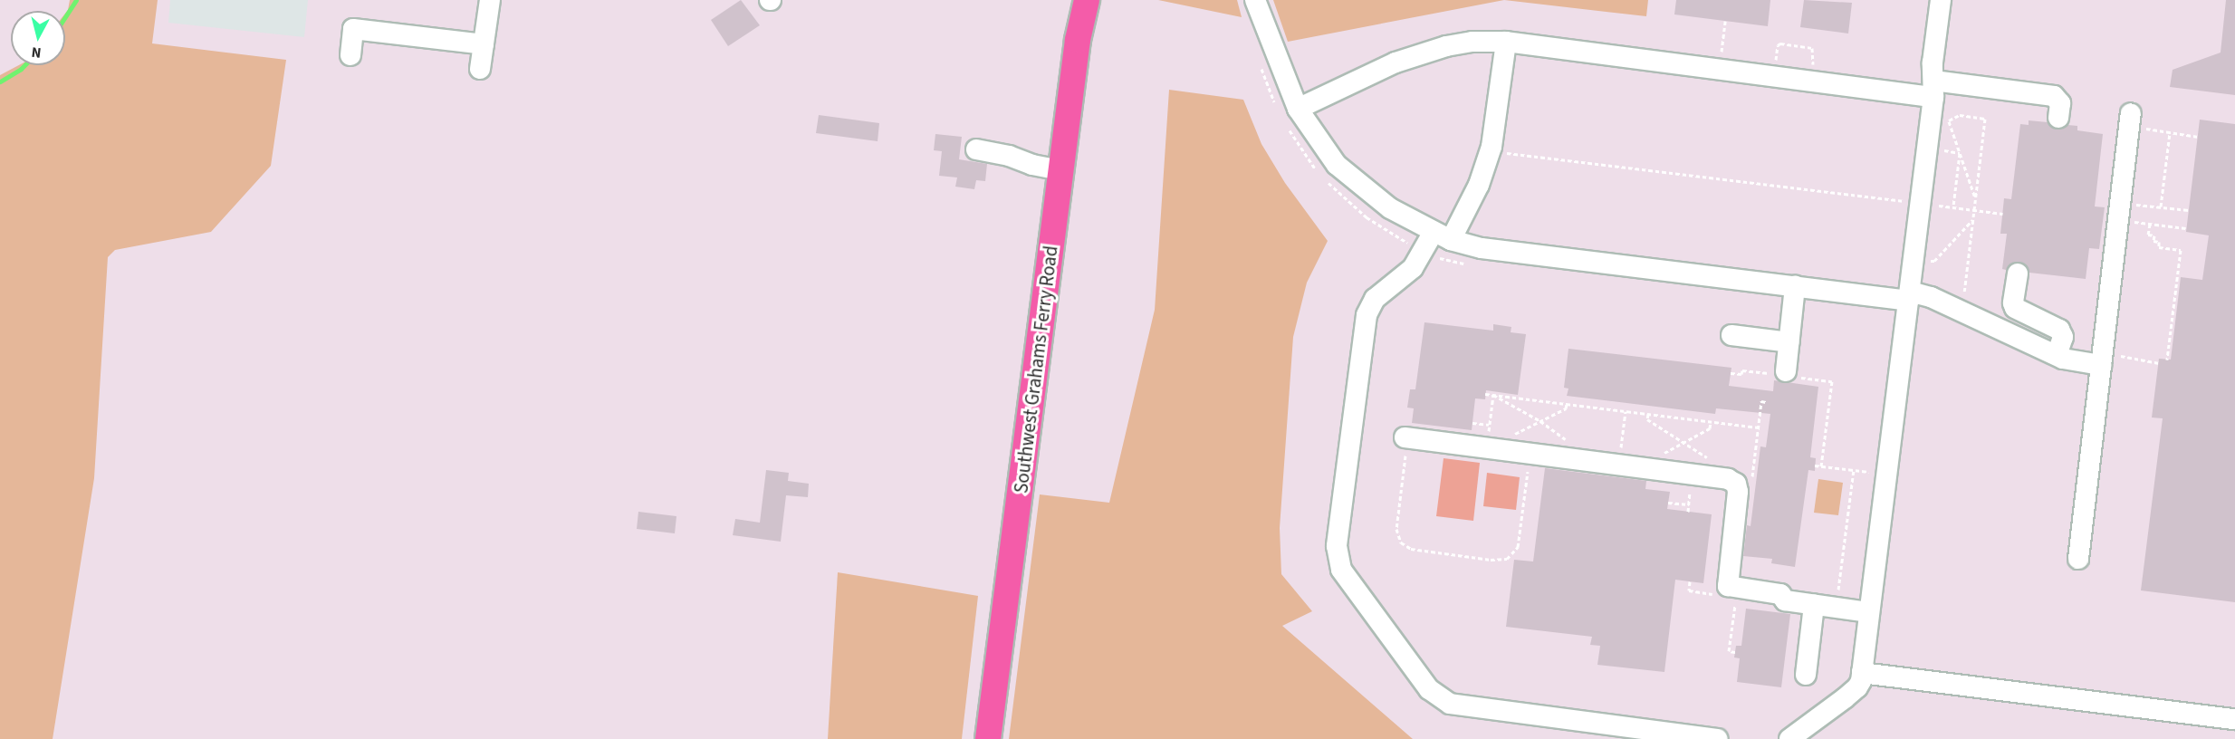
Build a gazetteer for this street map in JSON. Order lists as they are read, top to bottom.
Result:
{
  "streets": {
    "main road": ["Southwest Grahams Ferry Road"]
  },
  "north": "bottom"
}
